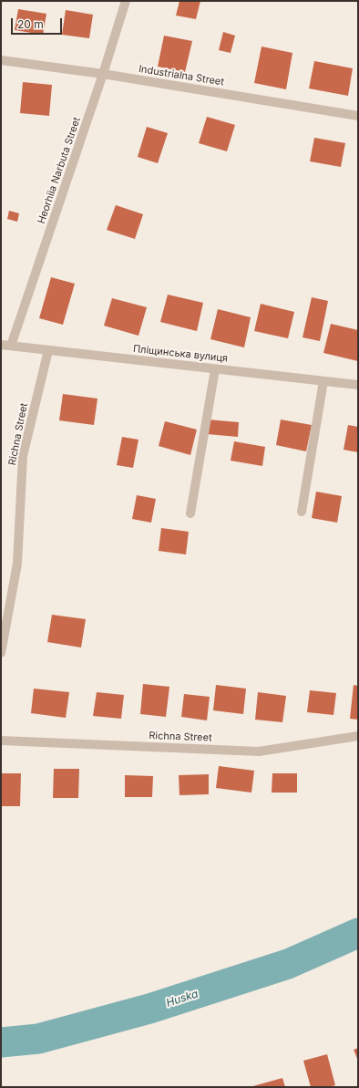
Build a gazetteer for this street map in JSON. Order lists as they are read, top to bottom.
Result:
{
  "streets": {
    "street": [
      "Industrialna Street",
      "Heorhiia Narbuta Street",
      "Пліщинська вулиця",
      "Richna Street"
    ]
  },
  "crossings": [
    ["Industrialna Street", "Heorhiia Narbuta Street"],
    ["Heorhiia Narbuta Street", "Пліщинська вулиця"],
    ["Пліщинська вулиця", "Richna Street"]
  ],
  "water": ["Huska"],
  "scale_bar": "20 m"
}
